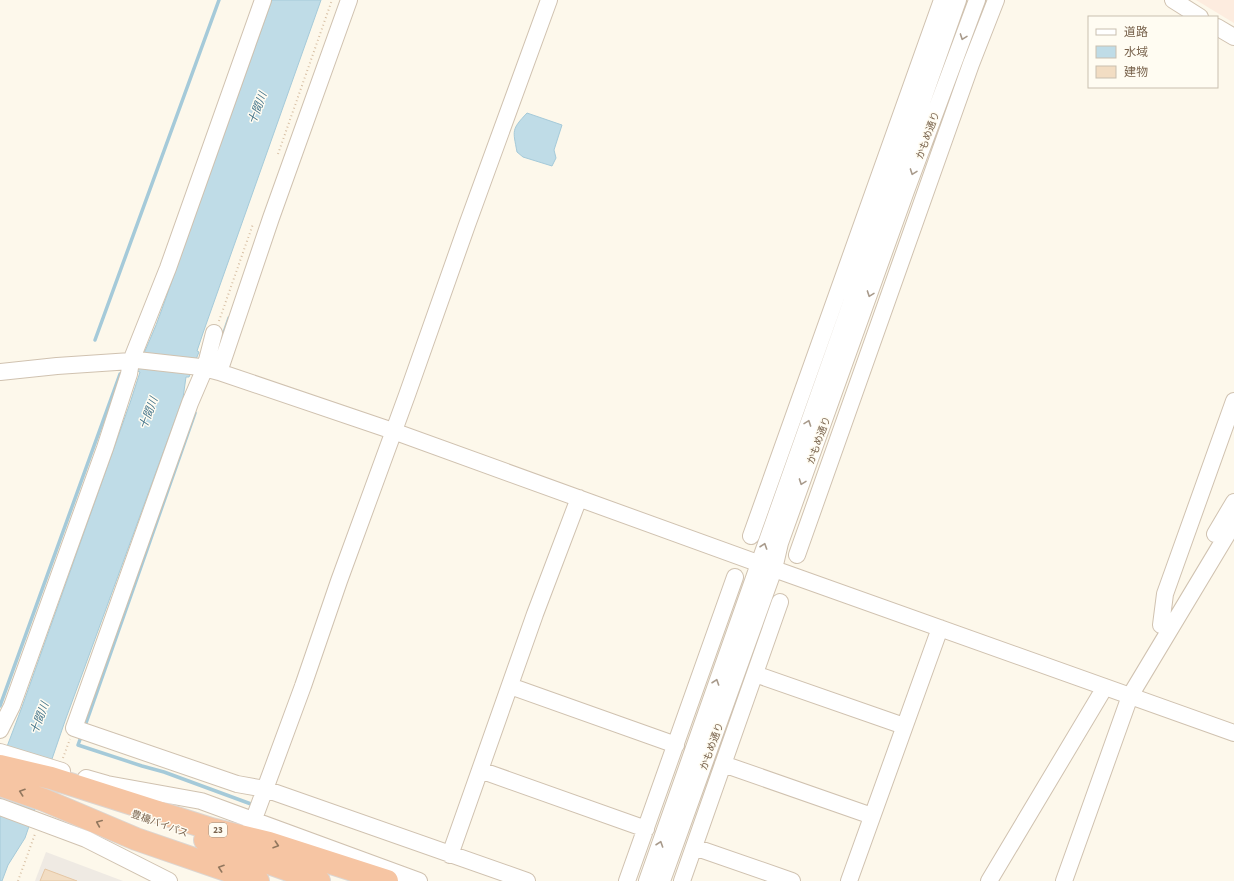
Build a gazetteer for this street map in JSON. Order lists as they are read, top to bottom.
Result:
{
  "streets": {
    "highway": ["豊橋バイパス", "23"],
    "street": ["かもめ通り"]
  },
  "crossings": [
    ["豊橋バイパス", "23"]
  ],
  "water": ["十間川"],
  "legend": ["道路", "水域", "建物"]
}
